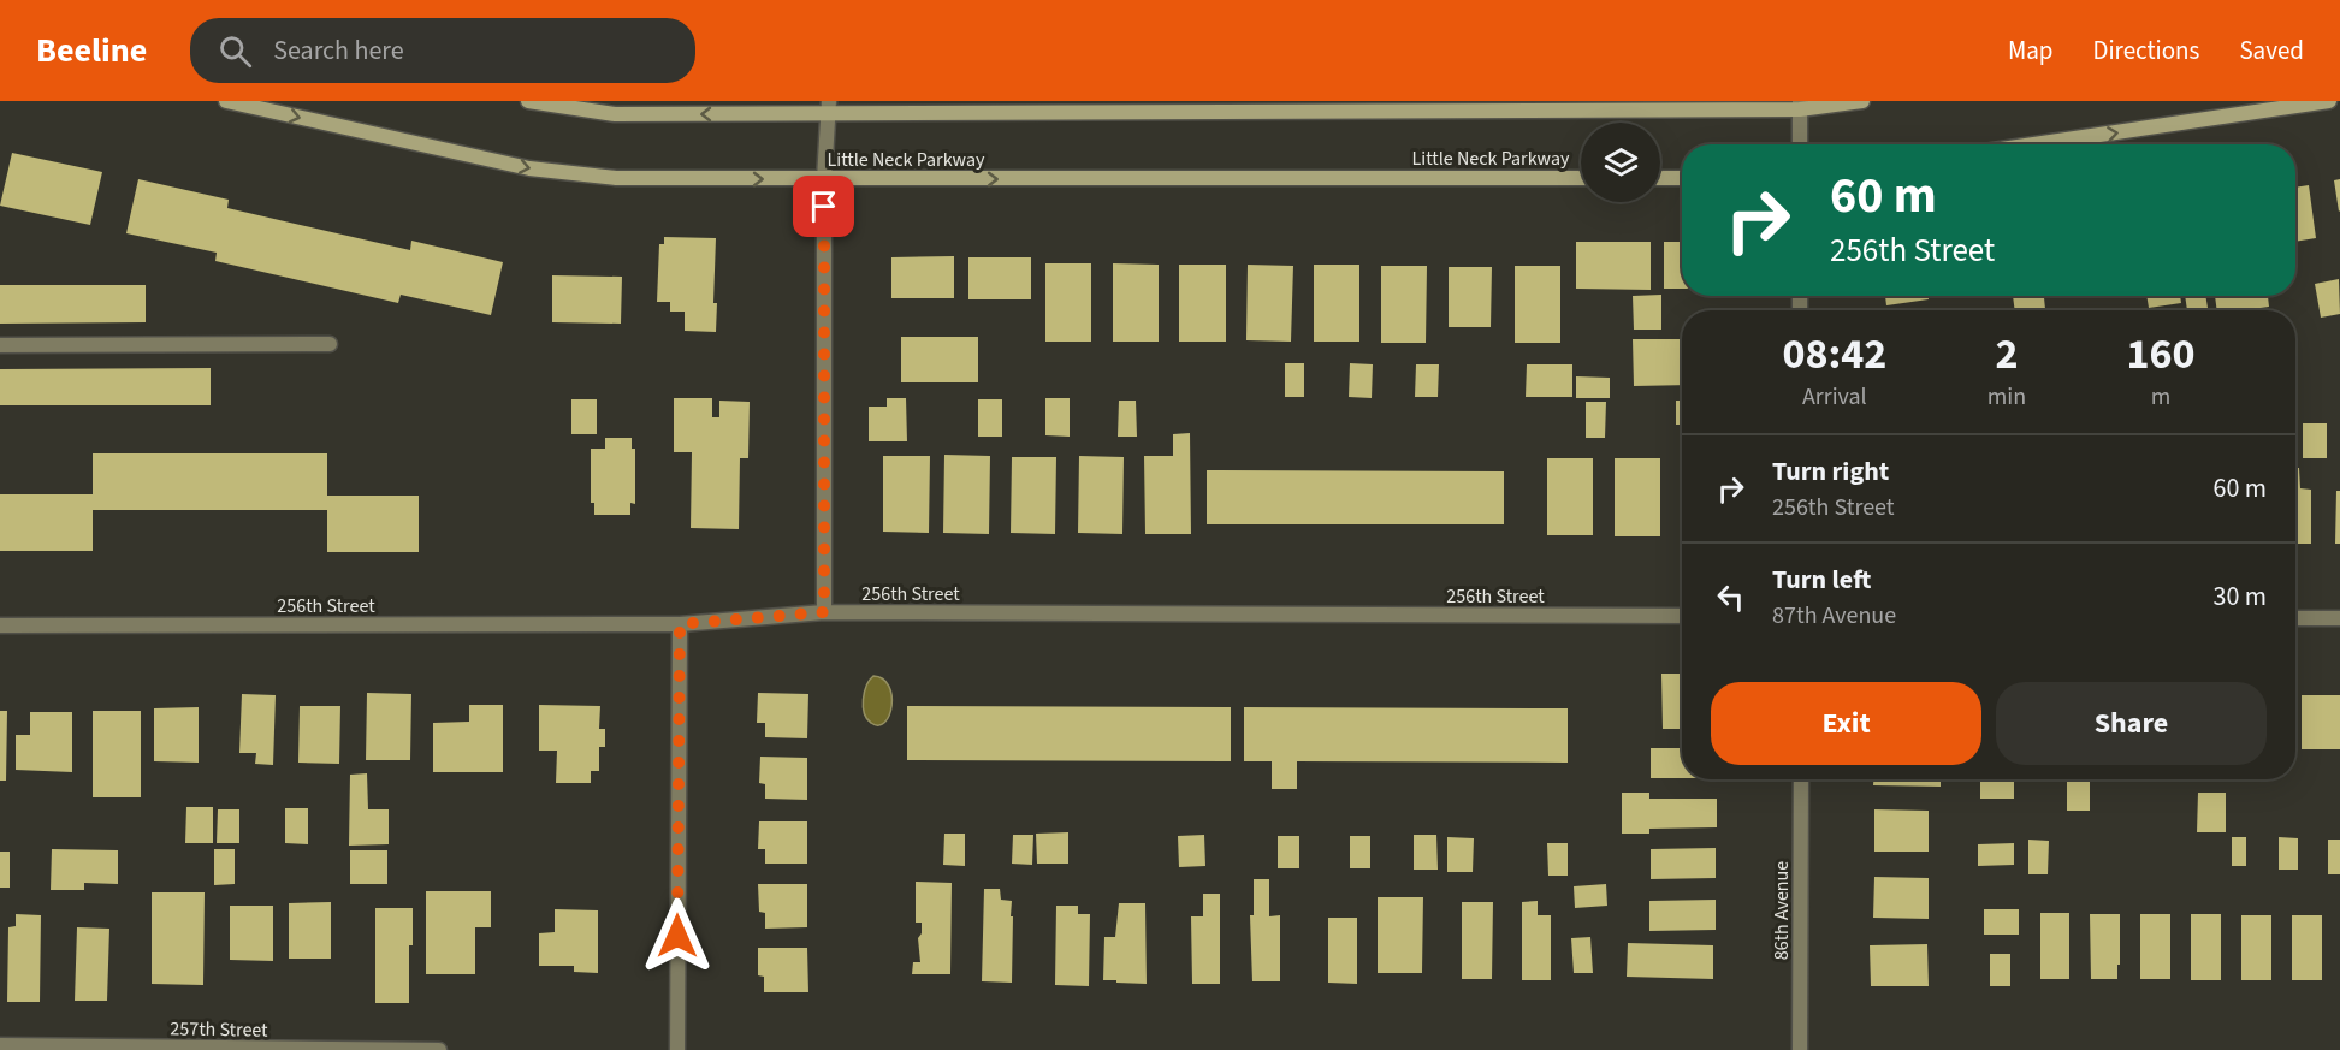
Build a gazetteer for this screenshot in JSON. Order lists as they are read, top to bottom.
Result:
{
  "streets": {
    "main road": ["Little Neck Parkway"],
    "street": ["256th Street", "86th Avenue", "257th Street"]
  },
  "page": {
    "header": "Beeline",
    "search": "Search here",
    "nav": ["Map", "Directions", "Saved"],
    "turn": ["60 m", "256th Street"],
    "eta": [
      "08:42",
      "Arrival",
      "2",
      "min",
      "160",
      "m"
    ],
    "list": [
      {
        "name": "Turn right",
        "note": "256th Street",
        "value": "60 m"
      },
      {
        "name": "Turn left",
        "note": "87th Avenue",
        "value": "30 m"
      }
    ],
    "buttons": ["Exit", "Share"]
  }
}
